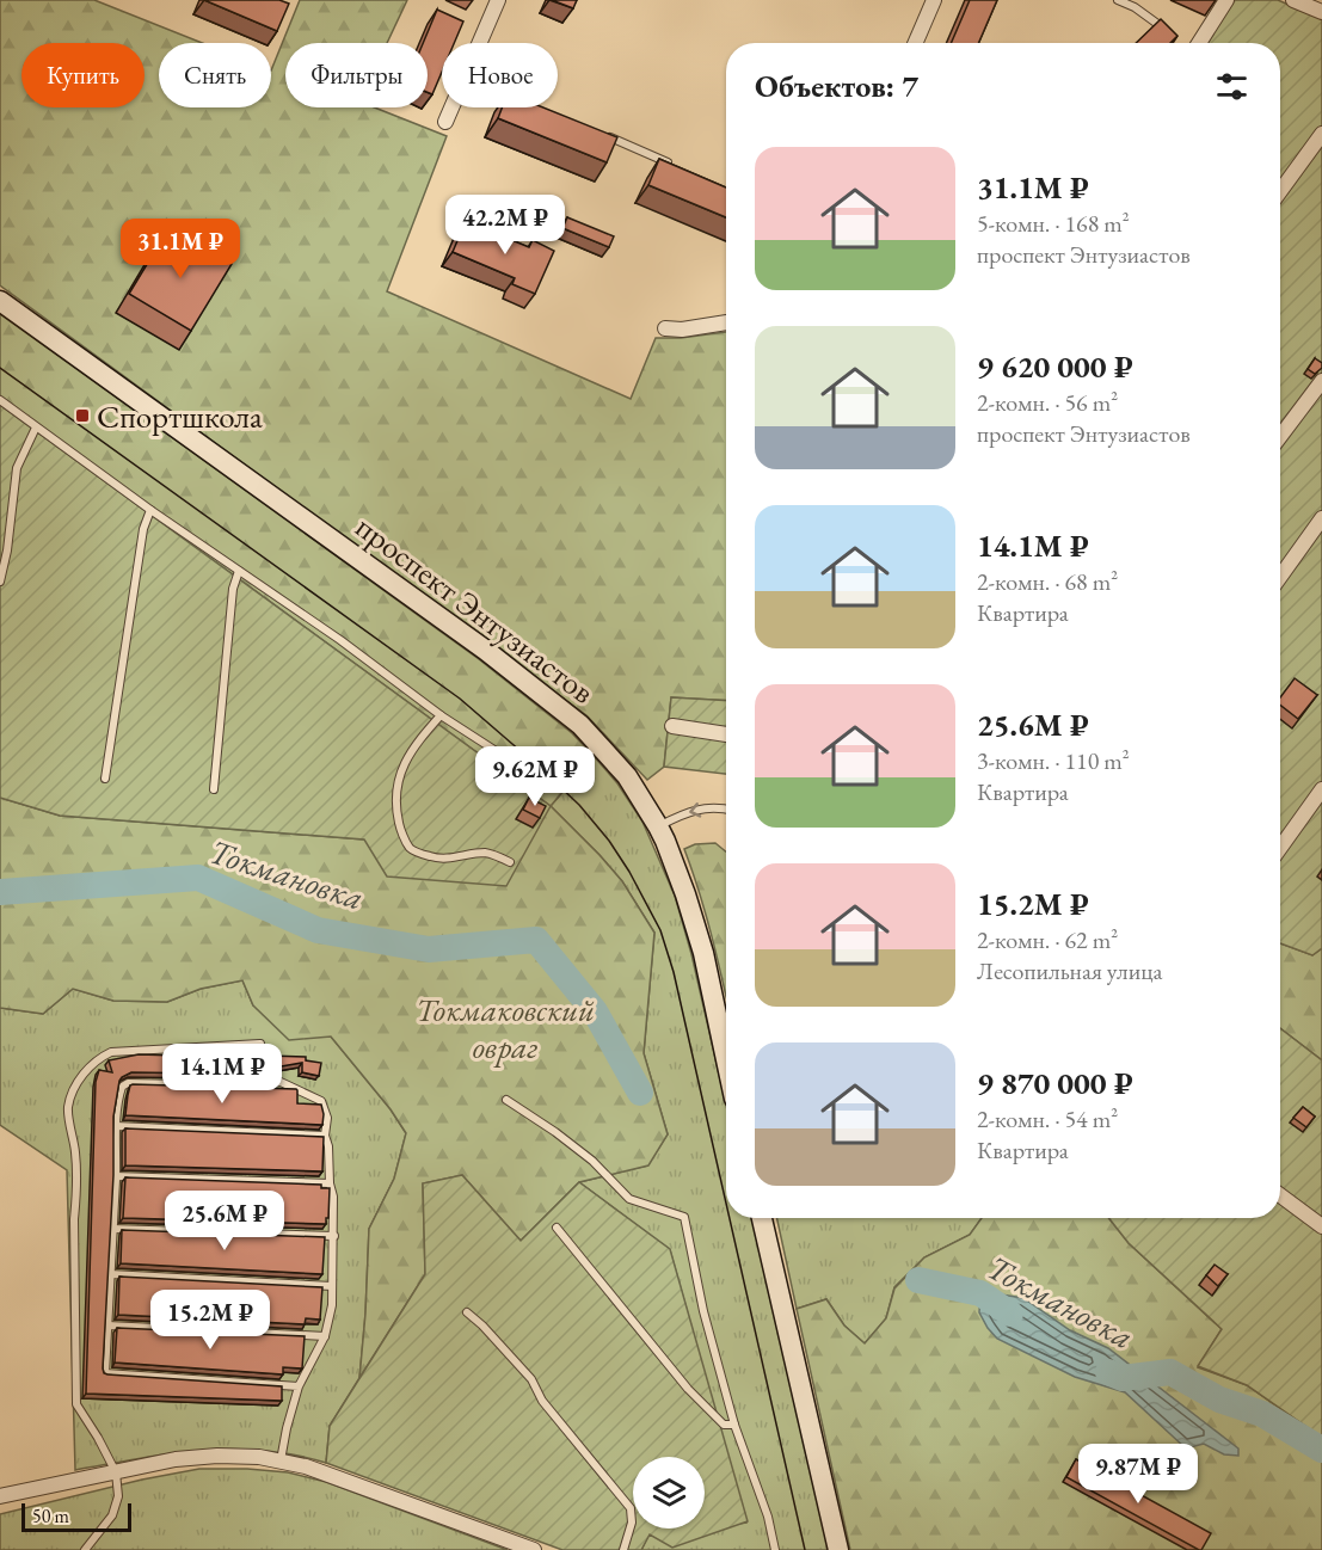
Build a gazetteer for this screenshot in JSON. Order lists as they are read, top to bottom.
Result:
{
  "streets": {
    "street": ["проспект Энтузиастов"]
  },
  "water": ["Токмановка"],
  "parks": ["Токмаковский овраг"],
  "places": {
    "transit": ["Спортшкола"]
  },
  "scale_bar": "50 m",
  "page": {
    "chip": [
      "Купить",
      "Снять",
      "Фильтры",
      "Новое"
    ],
    "heading": "Объектов: 7",
    "list": [
      {
        "name": "31.1M ₽",
        "note": "5-комн. · 168 m² · проспект Энтузиастов"
      },
      {
        "name": "9 620 000 ₽",
        "note": "2-комн. · 56 m² · проспект Энтузиастов"
      },
      {
        "name": "14.1M ₽",
        "note": "2-комн. · 68 m² · Квартира"
      },
      {
        "name": "25.6M ₽",
        "note": "3-комн. · 110 m² · Квартира"
      },
      {
        "name": "15.2M ₽",
        "note": "2-комн. · 62 m² · Лесопильная улица"
      },
      {
        "name": "9 870 000 ₽",
        "note": "2-комн. · 54 m² · Квартира"
      }
    ],
    "price": [
      "42.2M ₽",
      "31.1M ₽",
      "9.62M ₽",
      "14.1M ₽",
      "25.6M ₽",
      "15.2M ₽",
      "9.87M ₽"
    ],
    "scale": "50 m"
  }
}
